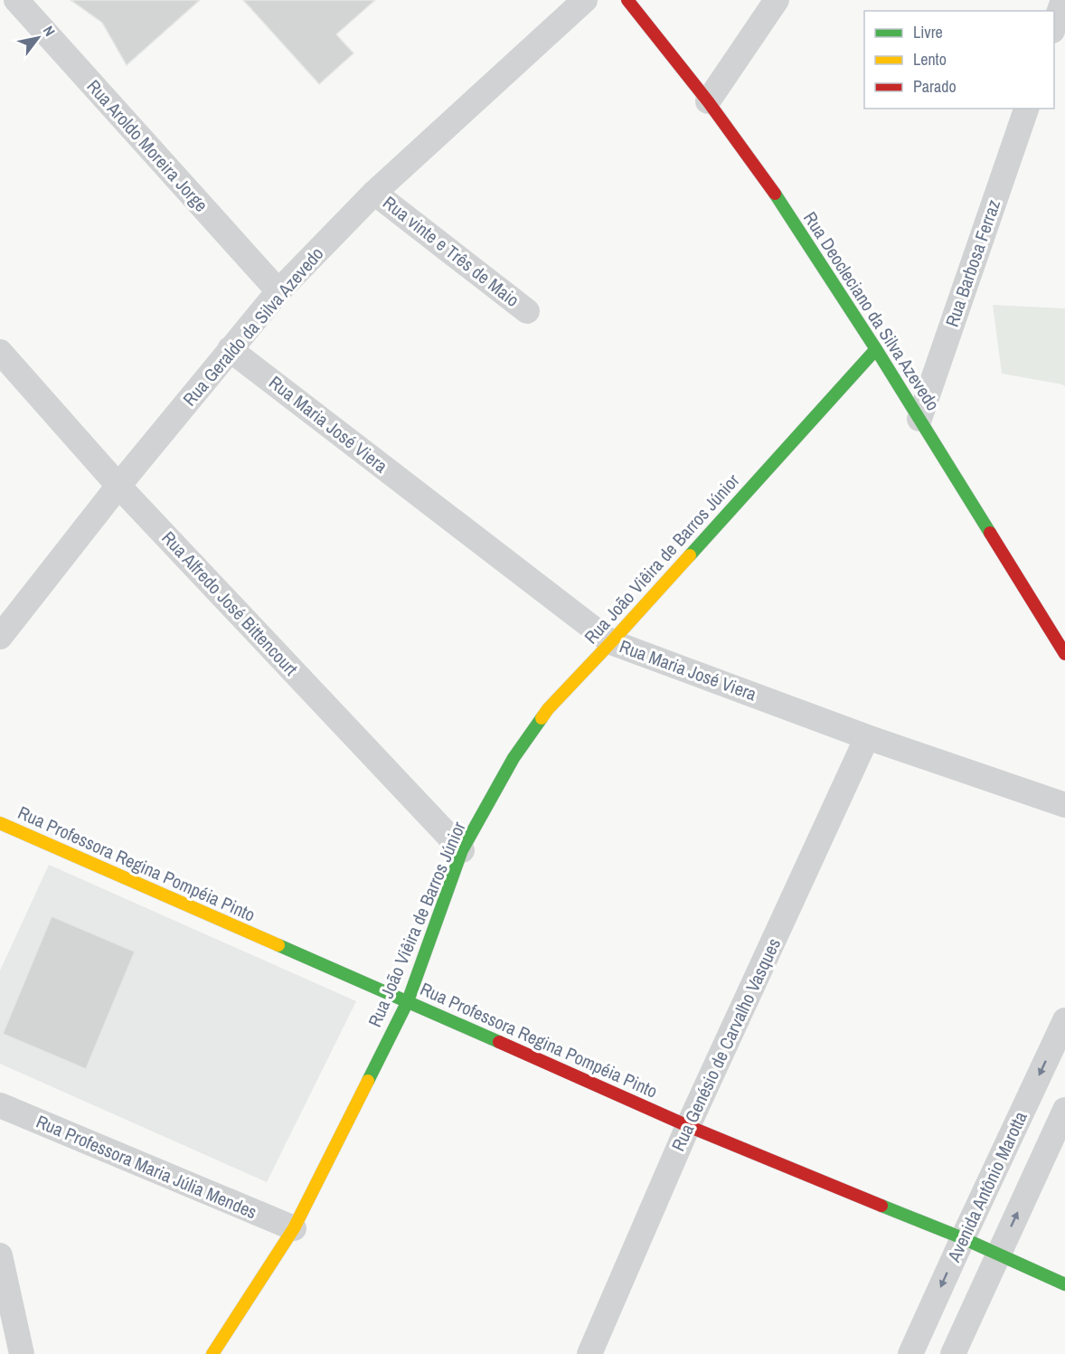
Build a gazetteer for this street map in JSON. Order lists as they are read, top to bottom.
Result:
{
  "streets": {
    "street": [
      "Rua Aroldo Moreira Jorge",
      "Rua vinte e Três de Maio",
      "Rua Barbosa Ferraz",
      "Rua Deocleciano da Silva Azevedo",
      "Rua Geraldo da Silva Azevedo",
      "Rua Maria José Viera",
      "Rua João Viêira de Barros Júnior",
      "Rua Alfredo José Bittencourt",
      "Rua Professora Regina Pompéia Pinto",
      "Rua Genésio de Carvalho Vasques",
      "Rua Professora Maria Júlia Mendes",
      "Avenida Antônio Marotta"
    ]
  },
  "crossings": [
    ["Rua Aroldo Moreira Jorge", "Rua Geraldo da Silva Azevedo"],
    ["Rua vinte e Três de Maio", "Rua Geraldo da Silva Azevedo"],
    ["Rua Barbosa Ferraz", "Rua Deocleciano da Silva Azevedo"],
    ["Rua Deocleciano da Silva Azevedo", "Rua João Viêira de Barros Júnior"],
    ["Rua Geraldo da Silva Azevedo", "Rua Maria José Viera"],
    ["Rua Geraldo da Silva Azevedo", "Rua Alfredo José Bittencourt"],
    ["Rua Maria José Viera", "Rua João Viêira de Barros Júnior"],
    ["Rua Maria José Viera", "Rua Genésio de Carvalho Vasques"],
    ["Rua João Viêira de Barros Júnior", "Rua Alfredo José Bittencourt"],
    ["Rua João Viêira de Barros Júnior", "Rua Professora Regina Pompéia Pinto"],
    ["Rua João Viêira de Barros Júnior", "Rua Professora Maria Júlia Mendes"],
    ["Rua Professora Regina Pompéia Pinto", "Rua Genésio de Carvalho Vasques"],
    ["Rua Professora Regina Pompéia Pinto", "Avenida Antônio Marotta"]
  ],
  "legend": ["Livre", "Lento", "Parado"],
  "north": "top right"
}
